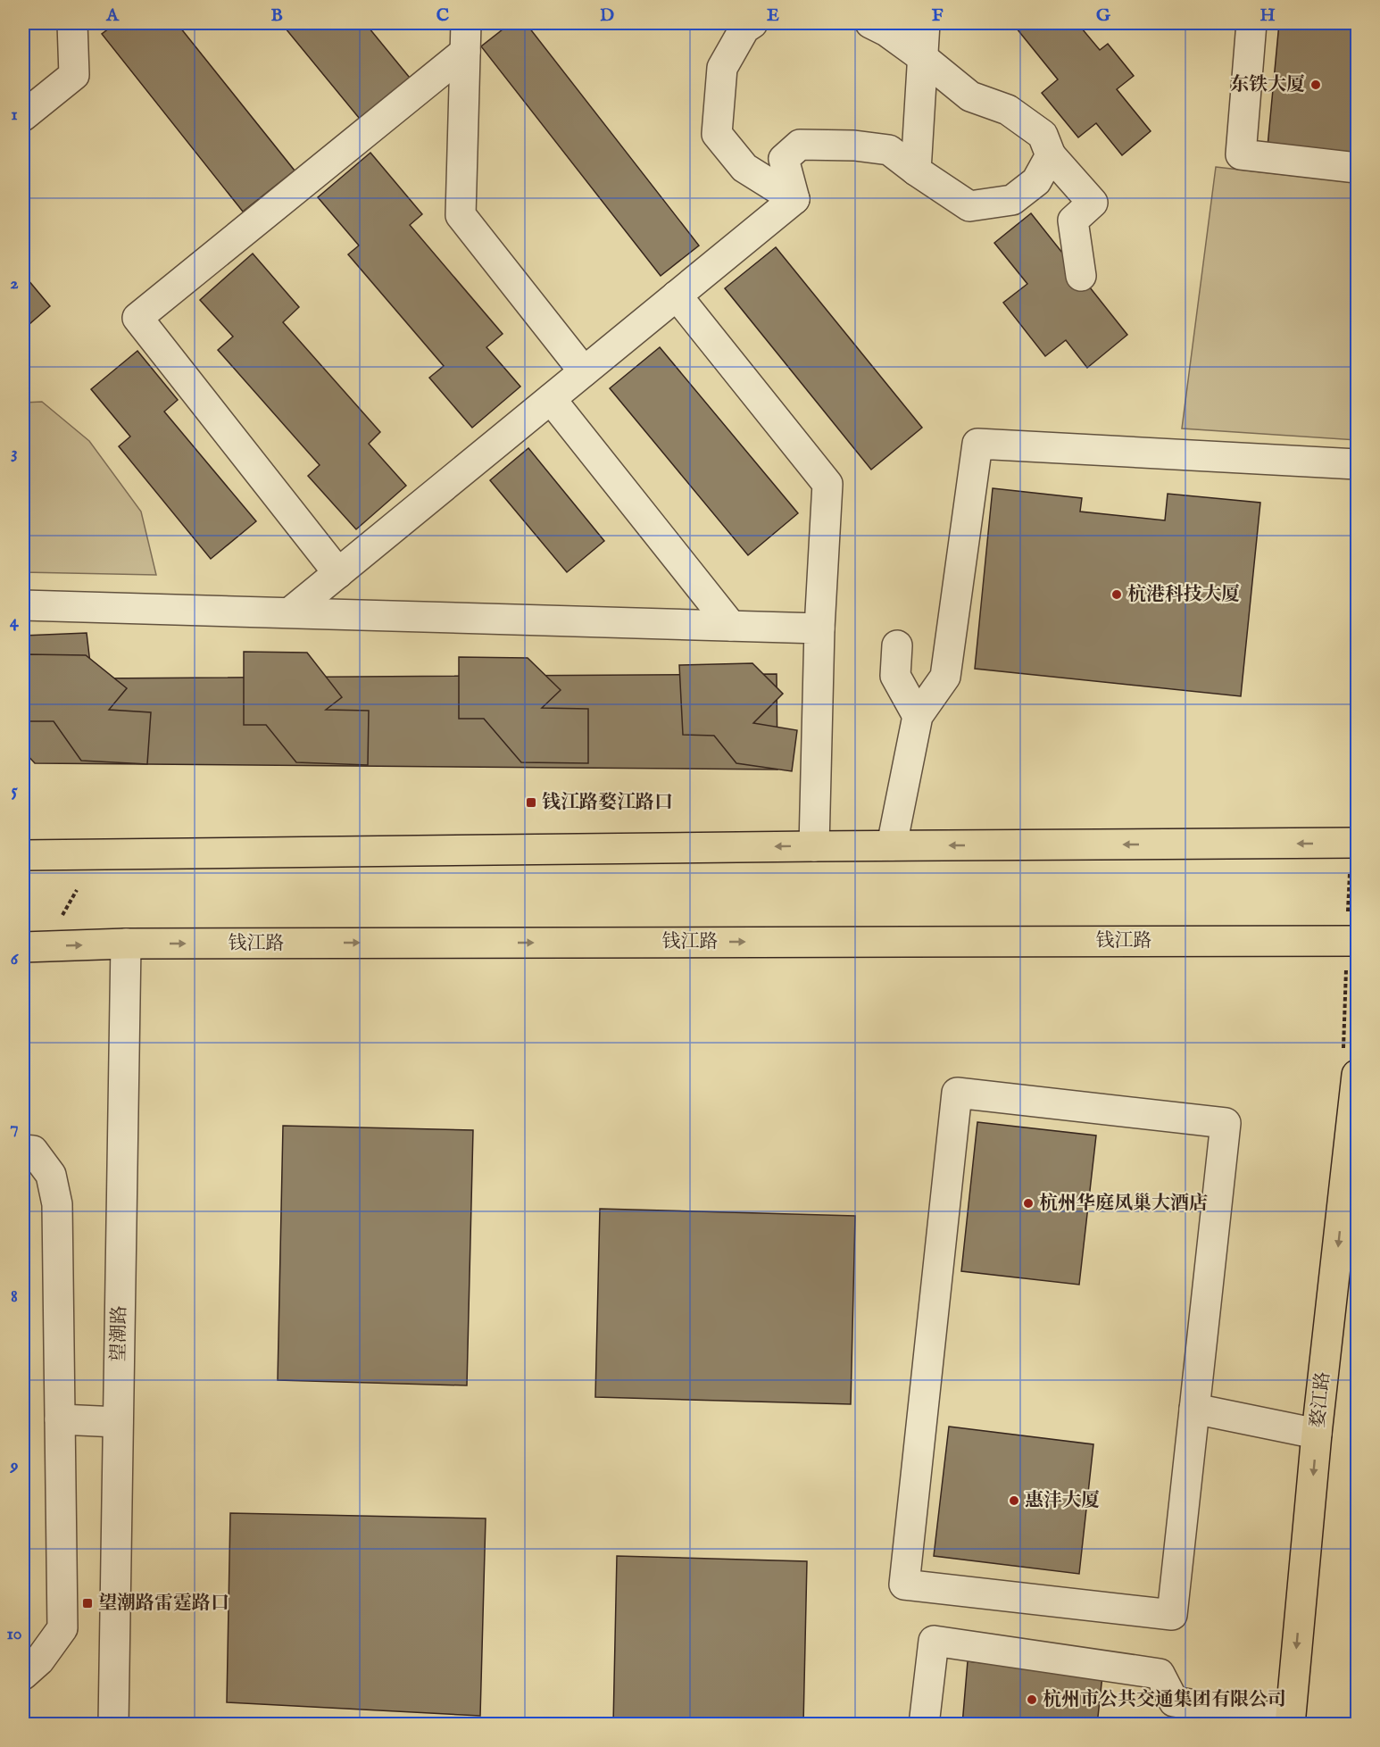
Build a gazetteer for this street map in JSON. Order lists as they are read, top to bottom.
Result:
{
  "streets": {
    "main road": ["钱江路", "婺江路"],
    "street": ["望潮路"]
  },
  "crossings": [
    ["钱江路", "望潮路"]
  ],
  "one_way": ["婺江路"],
  "places": {
    "other": [
      "东铁大厦",
      "杭港科技大厦",
      "杭州华庭凤巢大酒店",
      "惠沣大厦",
      "杭州市公共交通集团有限公司"
    ],
    "transit": ["钱江路婺江路口", "望潮路雷霆路口"]
  },
  "grid": {
    "columns": [
      "A",
      "B",
      "C",
      "D",
      "E",
      "F",
      "G",
      "H"
    ],
    "rows": [
      "1",
      "2",
      "3",
      "4",
      "5",
      "6",
      "7",
      "8",
      "9",
      "10"
    ]
  }
}
